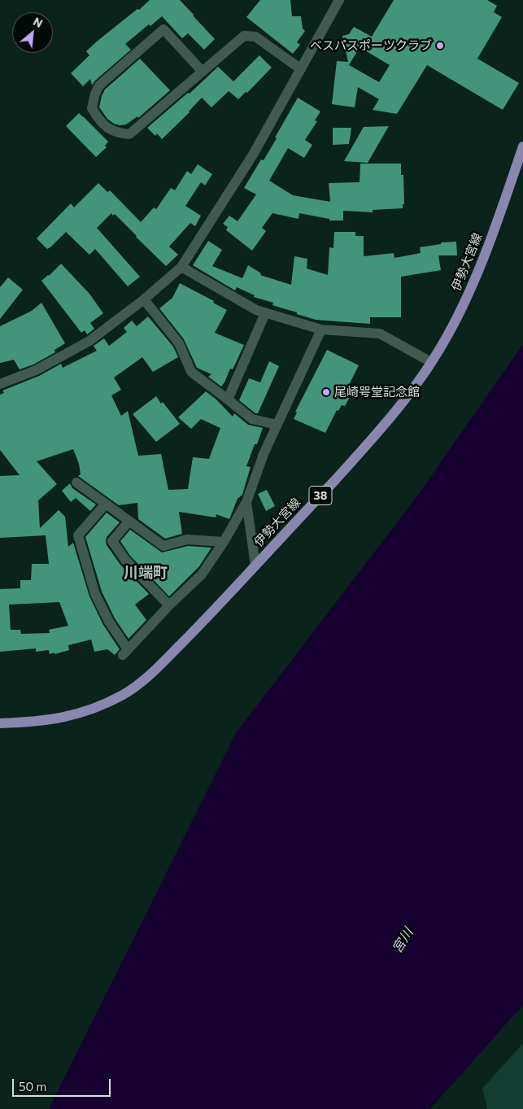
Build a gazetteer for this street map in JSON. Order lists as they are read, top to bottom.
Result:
{
  "streets": {
    "main road": ["伊勢大宮線", "38"]
  },
  "districts": ["川端町"],
  "water": ["宮川"],
  "places": ["ベスパスポーツクラブ", "尾崎咢堂記念館"],
  "scale_bar": "50 m",
  "north": "top right"
}
